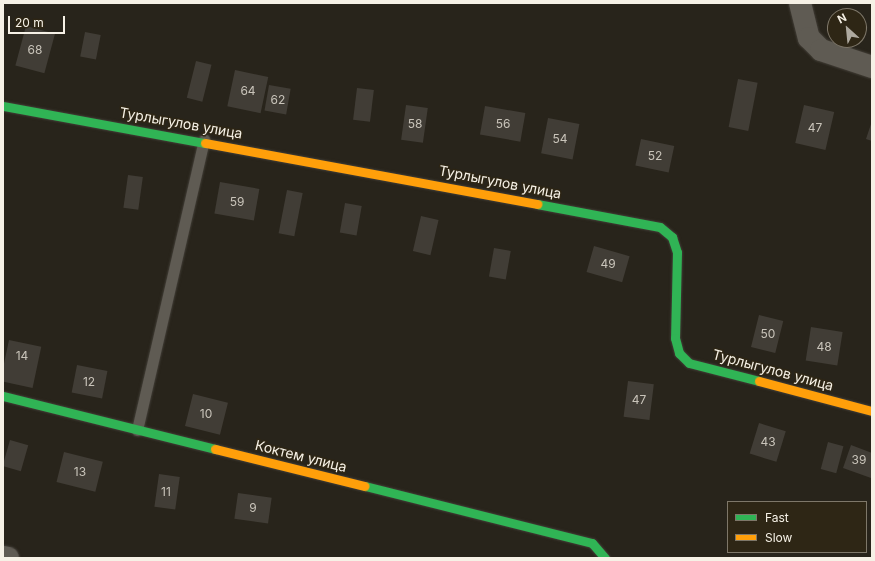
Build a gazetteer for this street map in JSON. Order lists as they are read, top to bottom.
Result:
{
  "streets": {
    "street": ["Турлыгулов улица", "Коктем улица"]
  },
  "house_numbers": [
    "68",
    "64",
    "62",
    "58",
    "56",
    "47",
    "54",
    "52",
    "59",
    "49",
    "50",
    "48",
    "14",
    "12",
    "47",
    "10",
    "43",
    "39",
    "13",
    "11",
    "9"
  ],
  "legend": ["Fast", "Slow"],
  "scale_bar": "20 m",
  "north": "top left"
}
